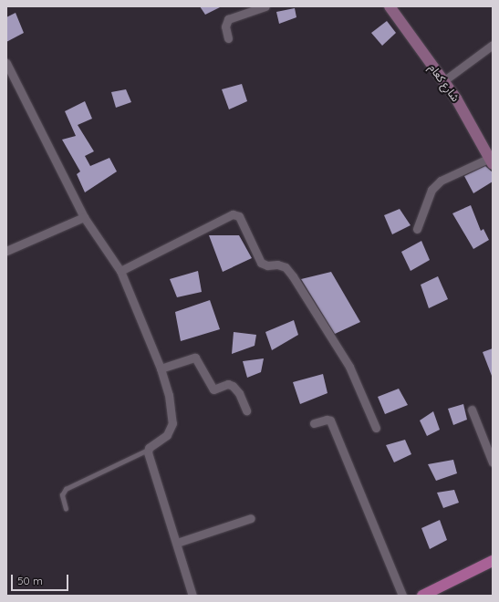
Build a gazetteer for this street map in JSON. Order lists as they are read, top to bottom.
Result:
{
  "streets": {
    "street": ["شارع كعام"]
  },
  "scale_bar": "50 m"
}
